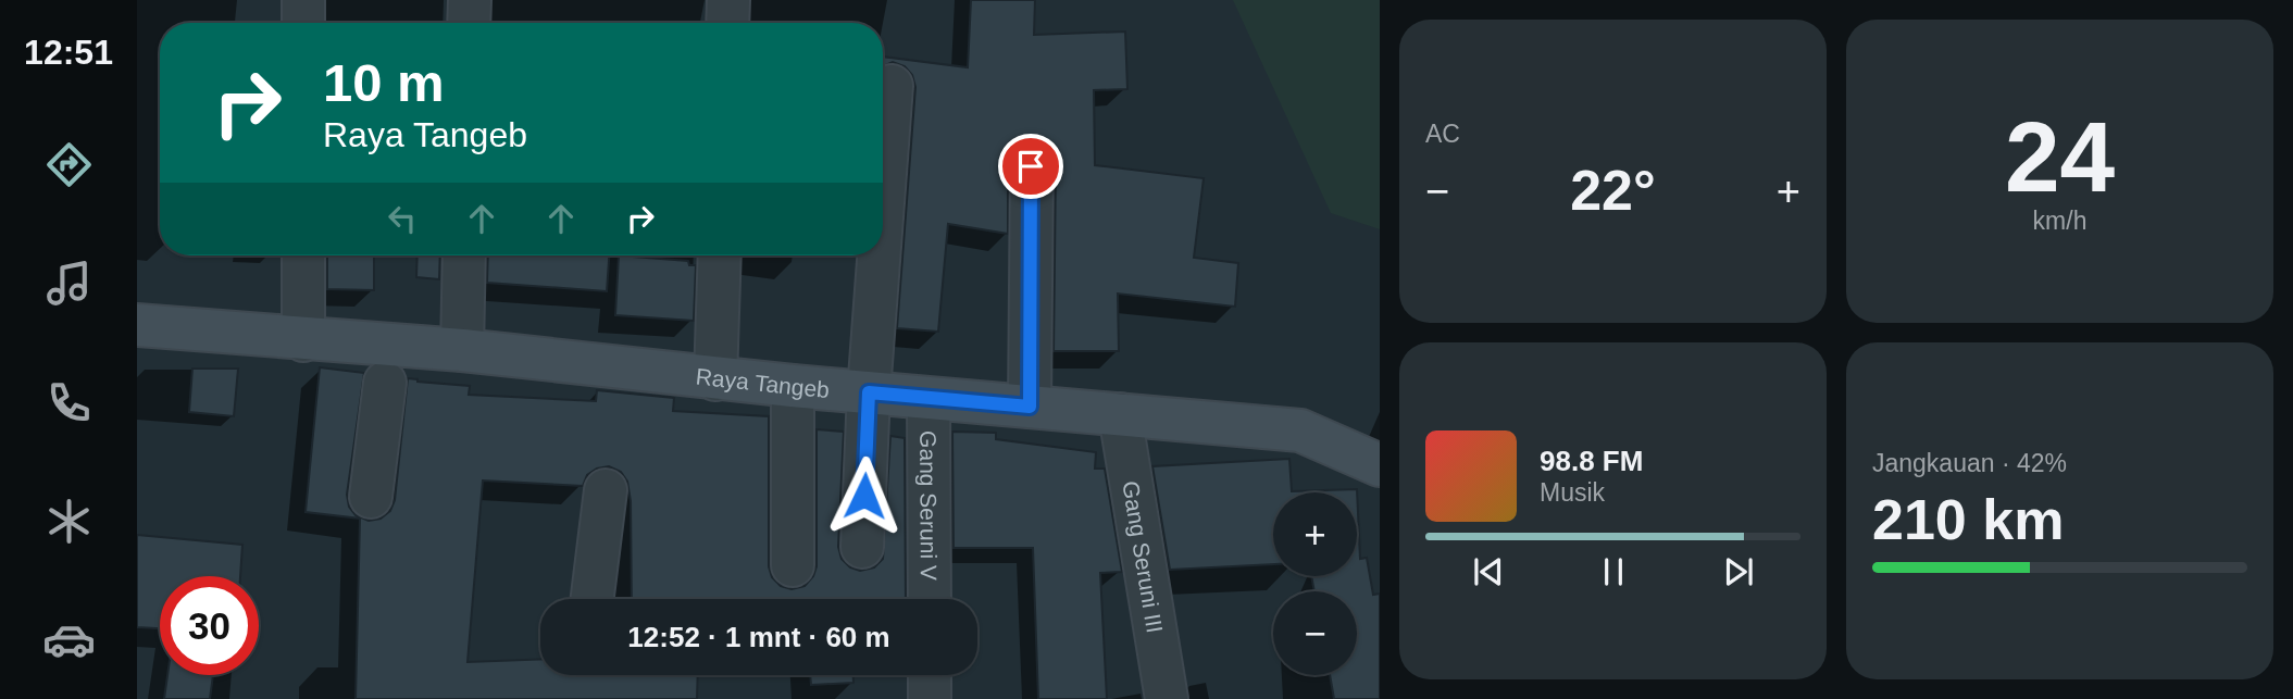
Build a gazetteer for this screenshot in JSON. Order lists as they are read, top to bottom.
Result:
{
  "streets": {
    "street": ["Raya Tangeb", "Gang Seruni V", "Gang Seruni III"]
  },
  "crossings": [
    ["Raya Tangeb", "Gang Seruni V"],
    ["Raya Tangeb", "Gang Seruni III"]
  ],
  "page": {
    "tabs": "12:51",
    "tile": [
      "AC",
      ["24", "km/h"],
      ["Jangkauan · 42%", "210 km"]
    ],
    "turn": ["10 m", "Raya Tangeb"],
    "heat": ["−", "22°", "+"],
    "song": ["98.8 FM", "Musik"],
    "map_buttons": ["+", "−"],
    "limit": "30",
    "trip": "12:52 · 1 mnt · 60 m"
  }
}
